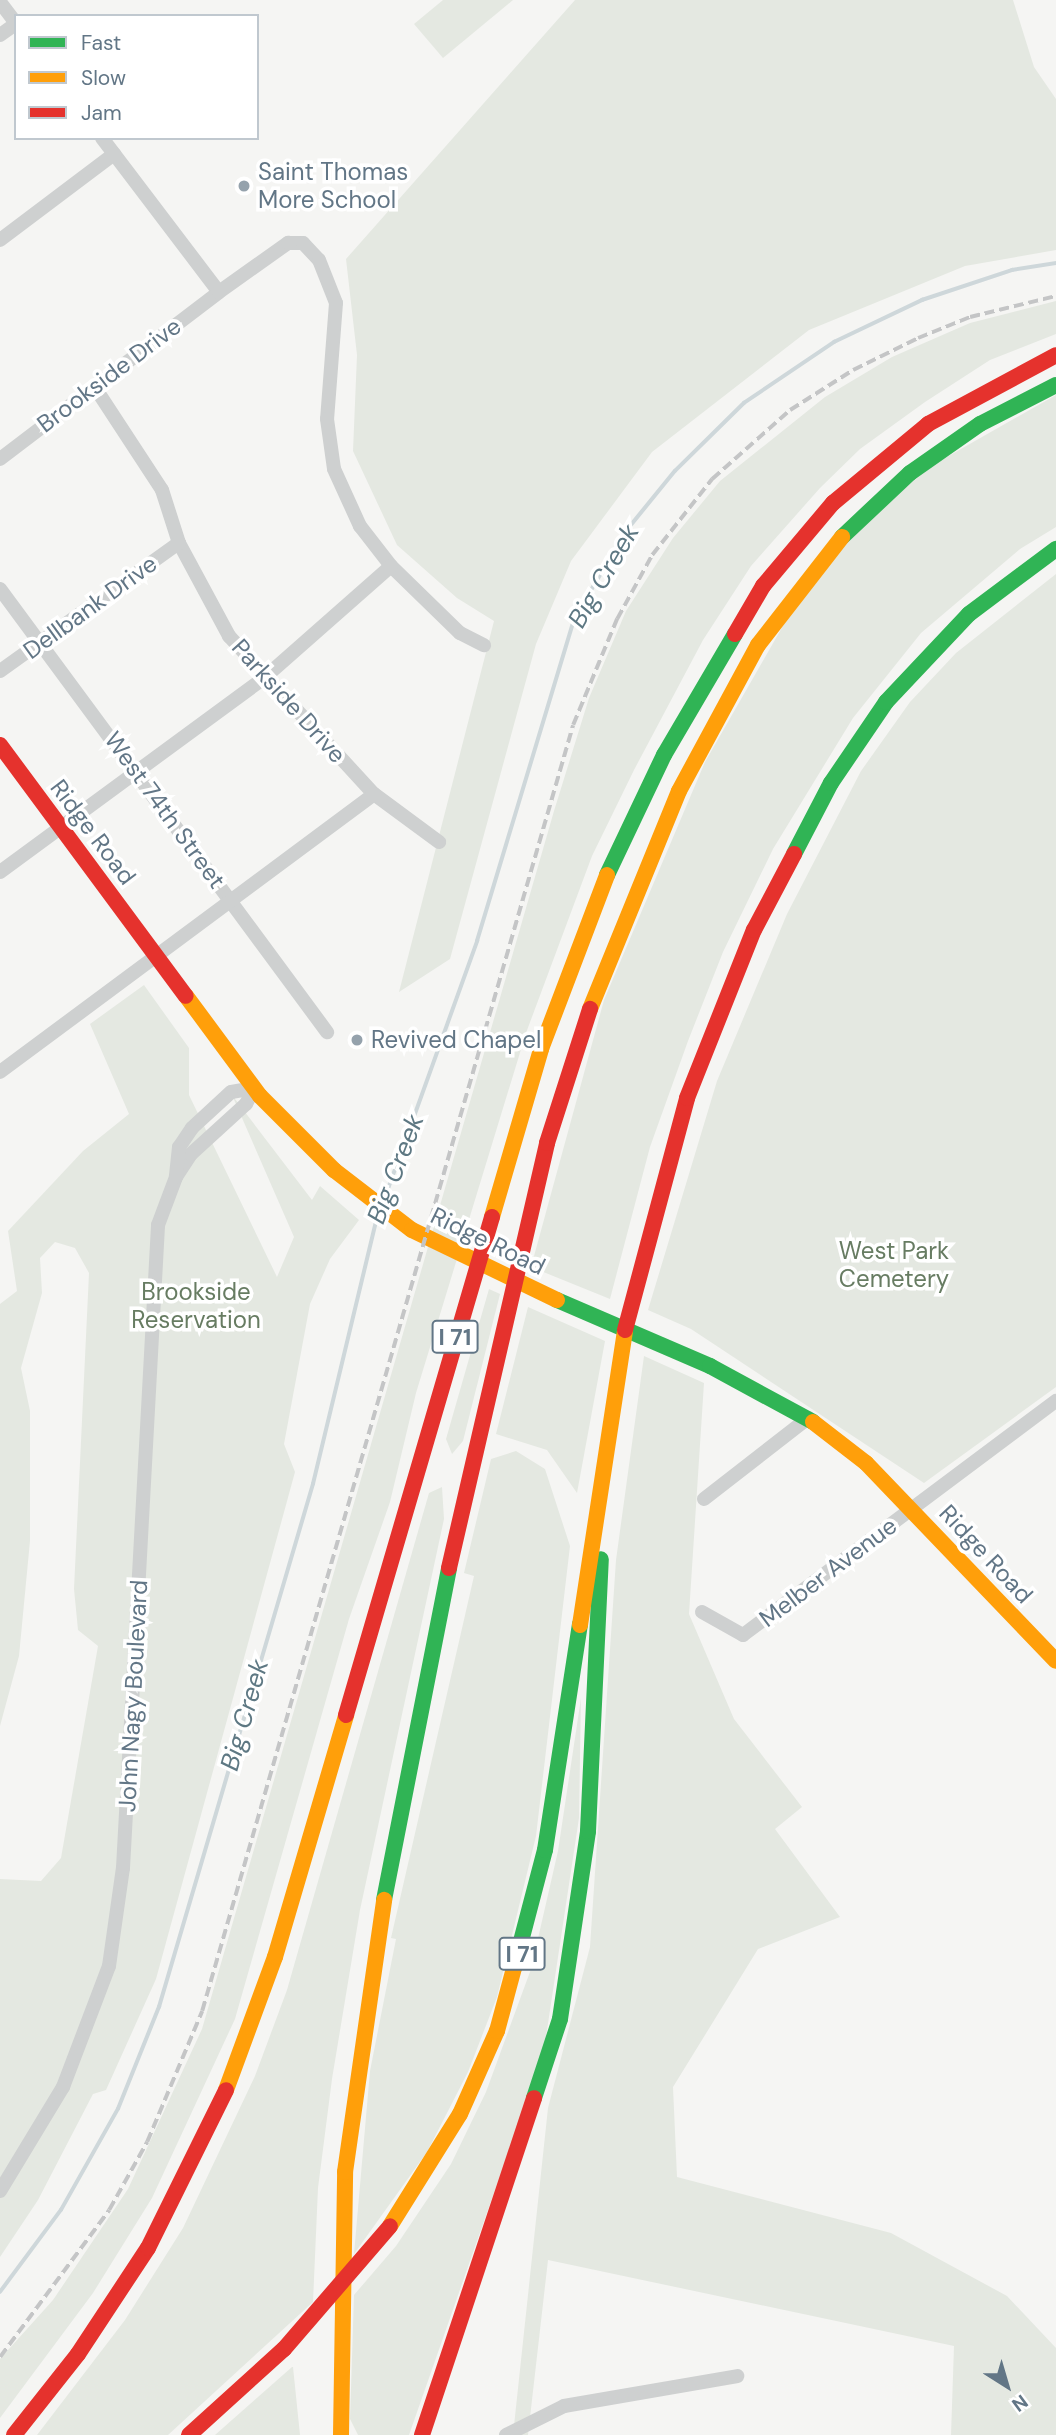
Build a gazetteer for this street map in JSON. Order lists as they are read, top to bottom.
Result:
{
  "streets": {
    "main road": ["Ridge Road", "I 71"],
    "street": [
      "Brookside Drive",
      "Dellbank Drive",
      "Parkside Drive",
      "West 74th Street",
      "Melber Avenue",
      "John Nagy Boulevard"
    ]
  },
  "crossings": [
    ["Brookside Drive", "Parkside Drive"],
    ["Dellbank Drive", "Parkside Drive"],
    ["Dellbank Drive", "West 74th Street"],
    ["Ridge Road", "Melber Avenue"],
    ["Ridge Road", "John Nagy Boulevard"]
  ],
  "water": ["Big Creek"],
  "parks": ["West Park Cemetery", "Brookside Reservation"],
  "places": ["Saint Thomas More School", "Revived Chapel"],
  "legend": ["Fast", "Slow", "Jam"],
  "north": "bottom right"
}
